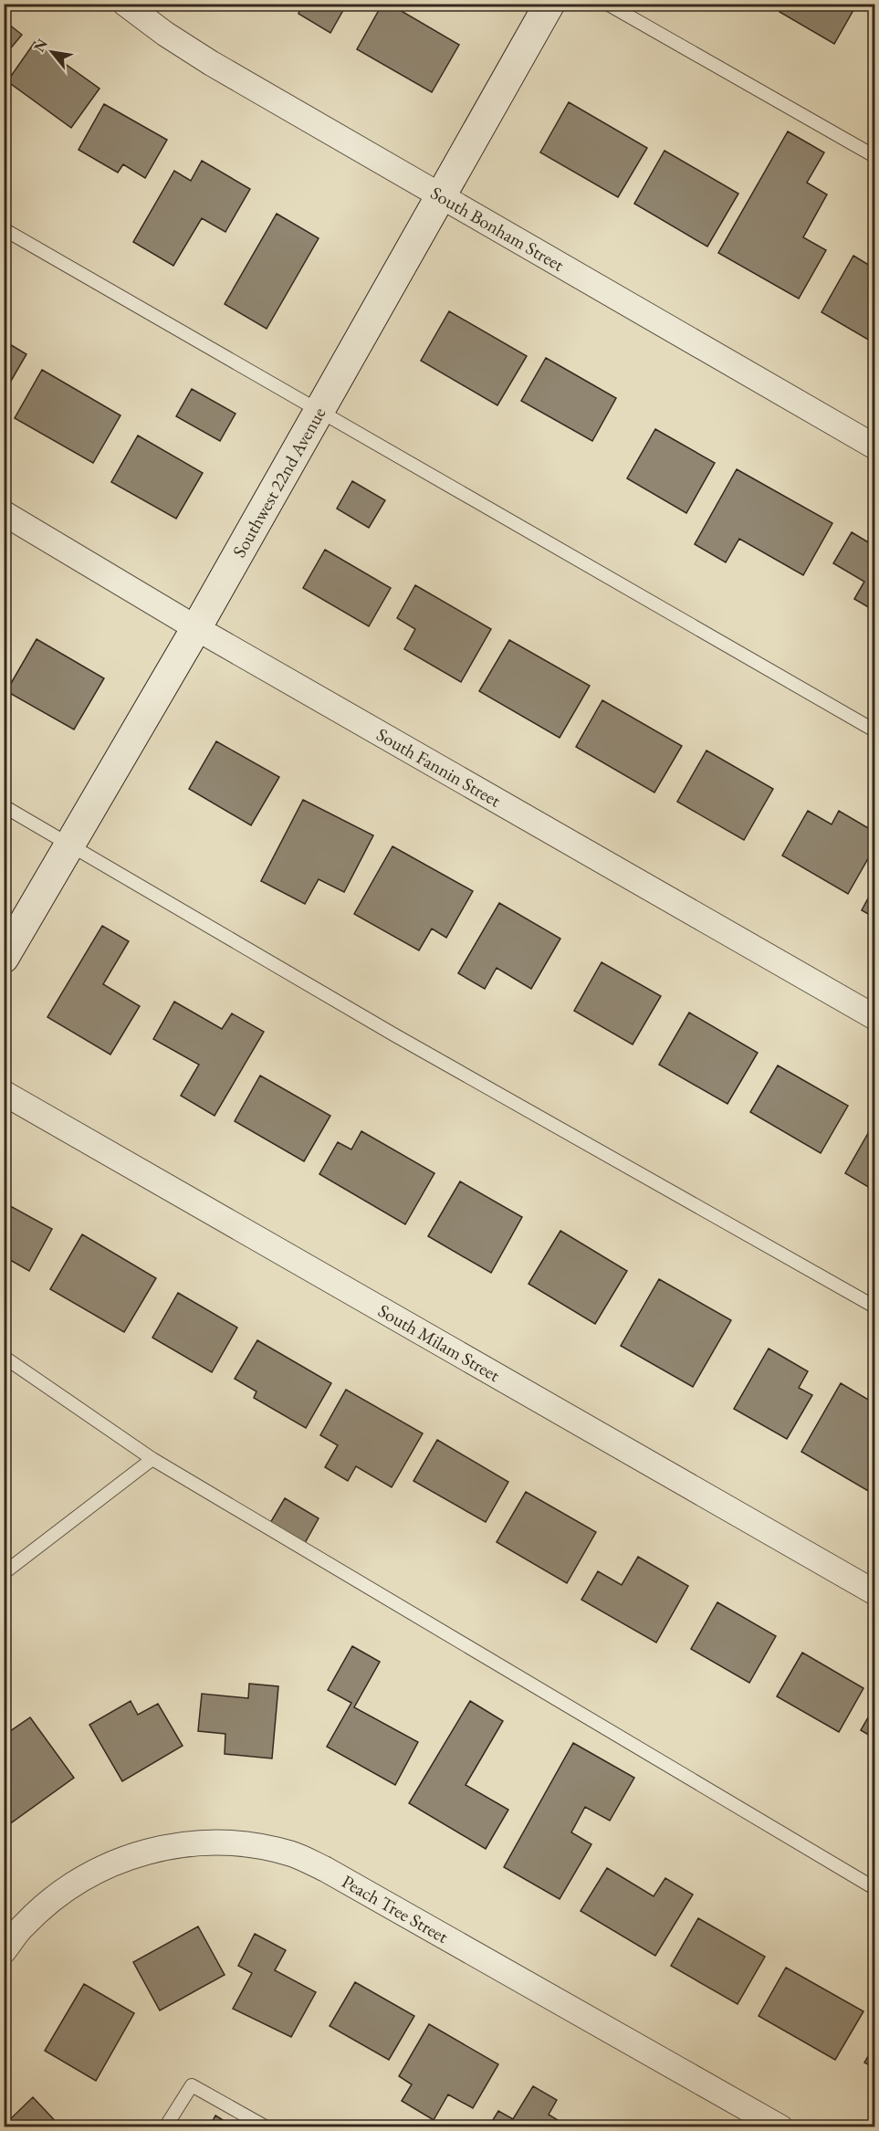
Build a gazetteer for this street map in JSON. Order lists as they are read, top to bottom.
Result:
{
  "streets": {
    "street": [
      "South Bonham Street",
      "Southwest 22nd Avenue",
      "South Fannin Street",
      "South Milam Street",
      "Peach Tree Street"
    ]
  },
  "crossings": [
    ["South Bonham Street", "Southwest 22nd Avenue"],
    ["Southwest 22nd Avenue", "South Fannin Street"]
  ],
  "north": "top left"
}
